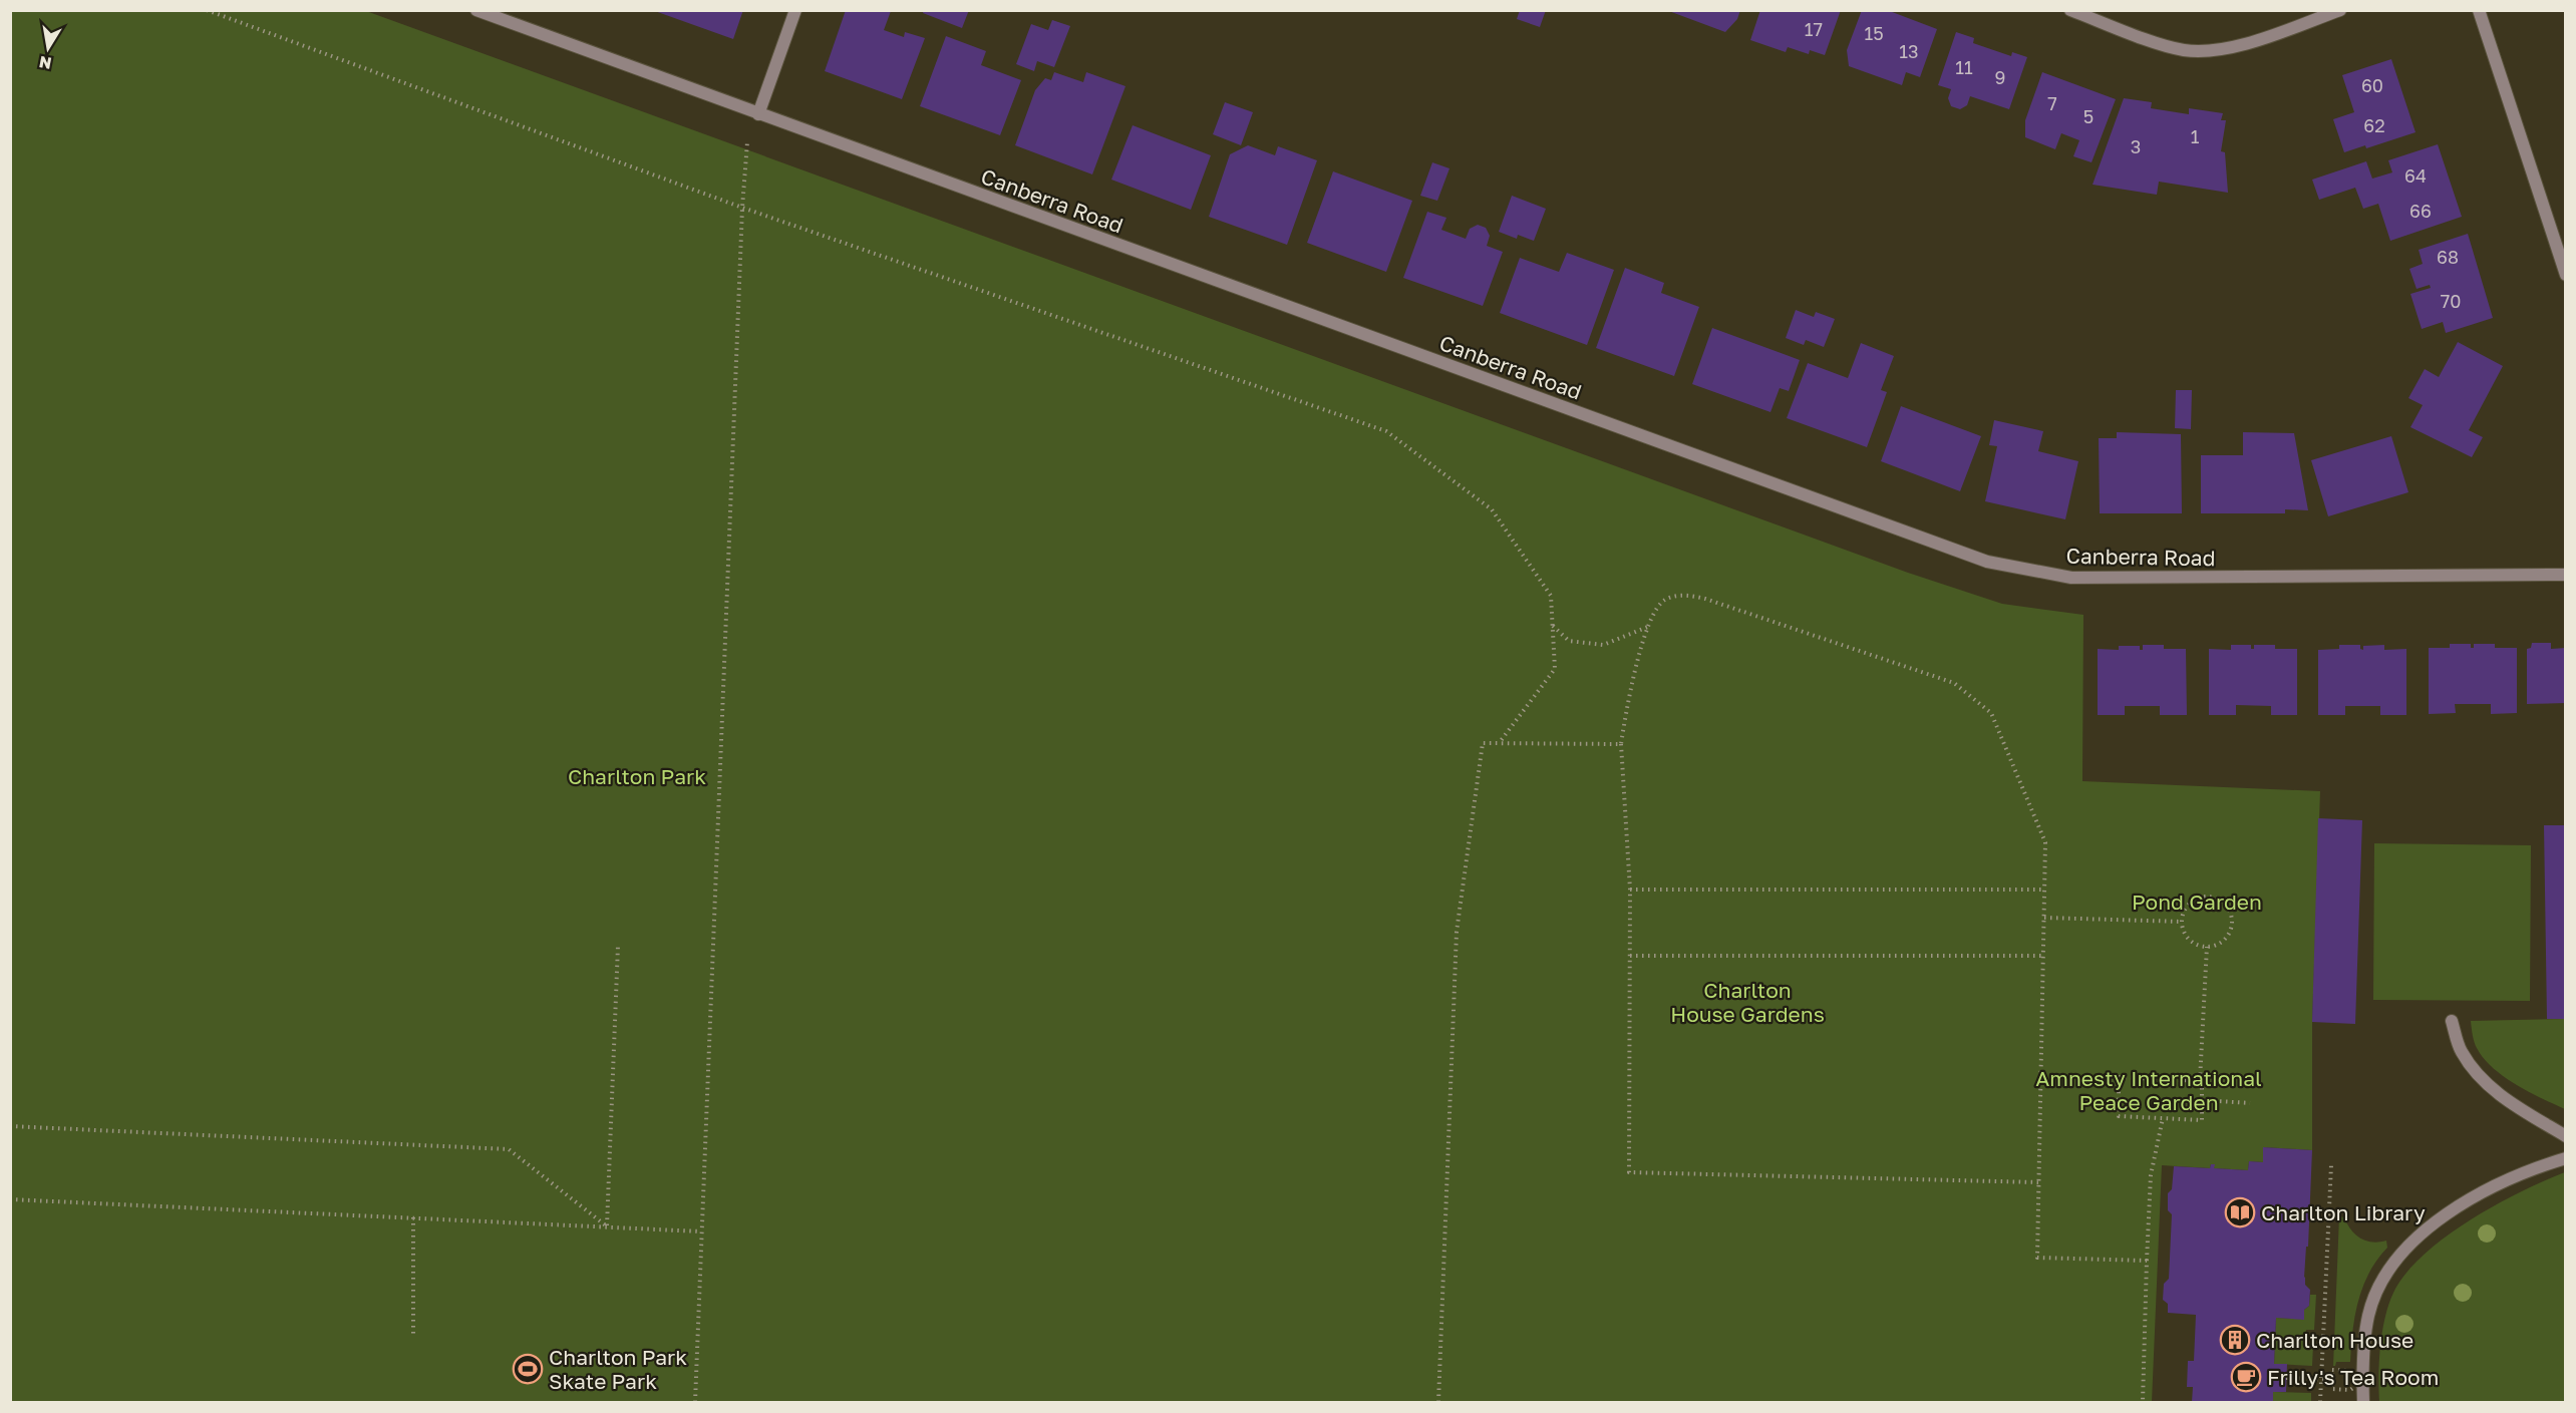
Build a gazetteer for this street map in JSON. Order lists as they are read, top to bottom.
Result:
{
  "streets": {
    "street": ["Canberra Road"]
  },
  "parks": [
    "Charlton Park",
    "Pond Garden",
    "Charlton House Gardens",
    "Amnesty International Peace Garden"
  ],
  "places": {
    "library": ["Charlton Library"],
    "building": ["Charlton House"],
    "sports": ["Charlton Park Skate Park"],
    "cafe": ["Frilly's Tea Room"]
  },
  "house_numbers": [
    "17",
    "15",
    "13",
    "11",
    "9",
    "60",
    "7",
    "5",
    "62",
    "1",
    "3",
    "64",
    "66",
    "68",
    "70"
  ],
  "north": "bottom"
}
